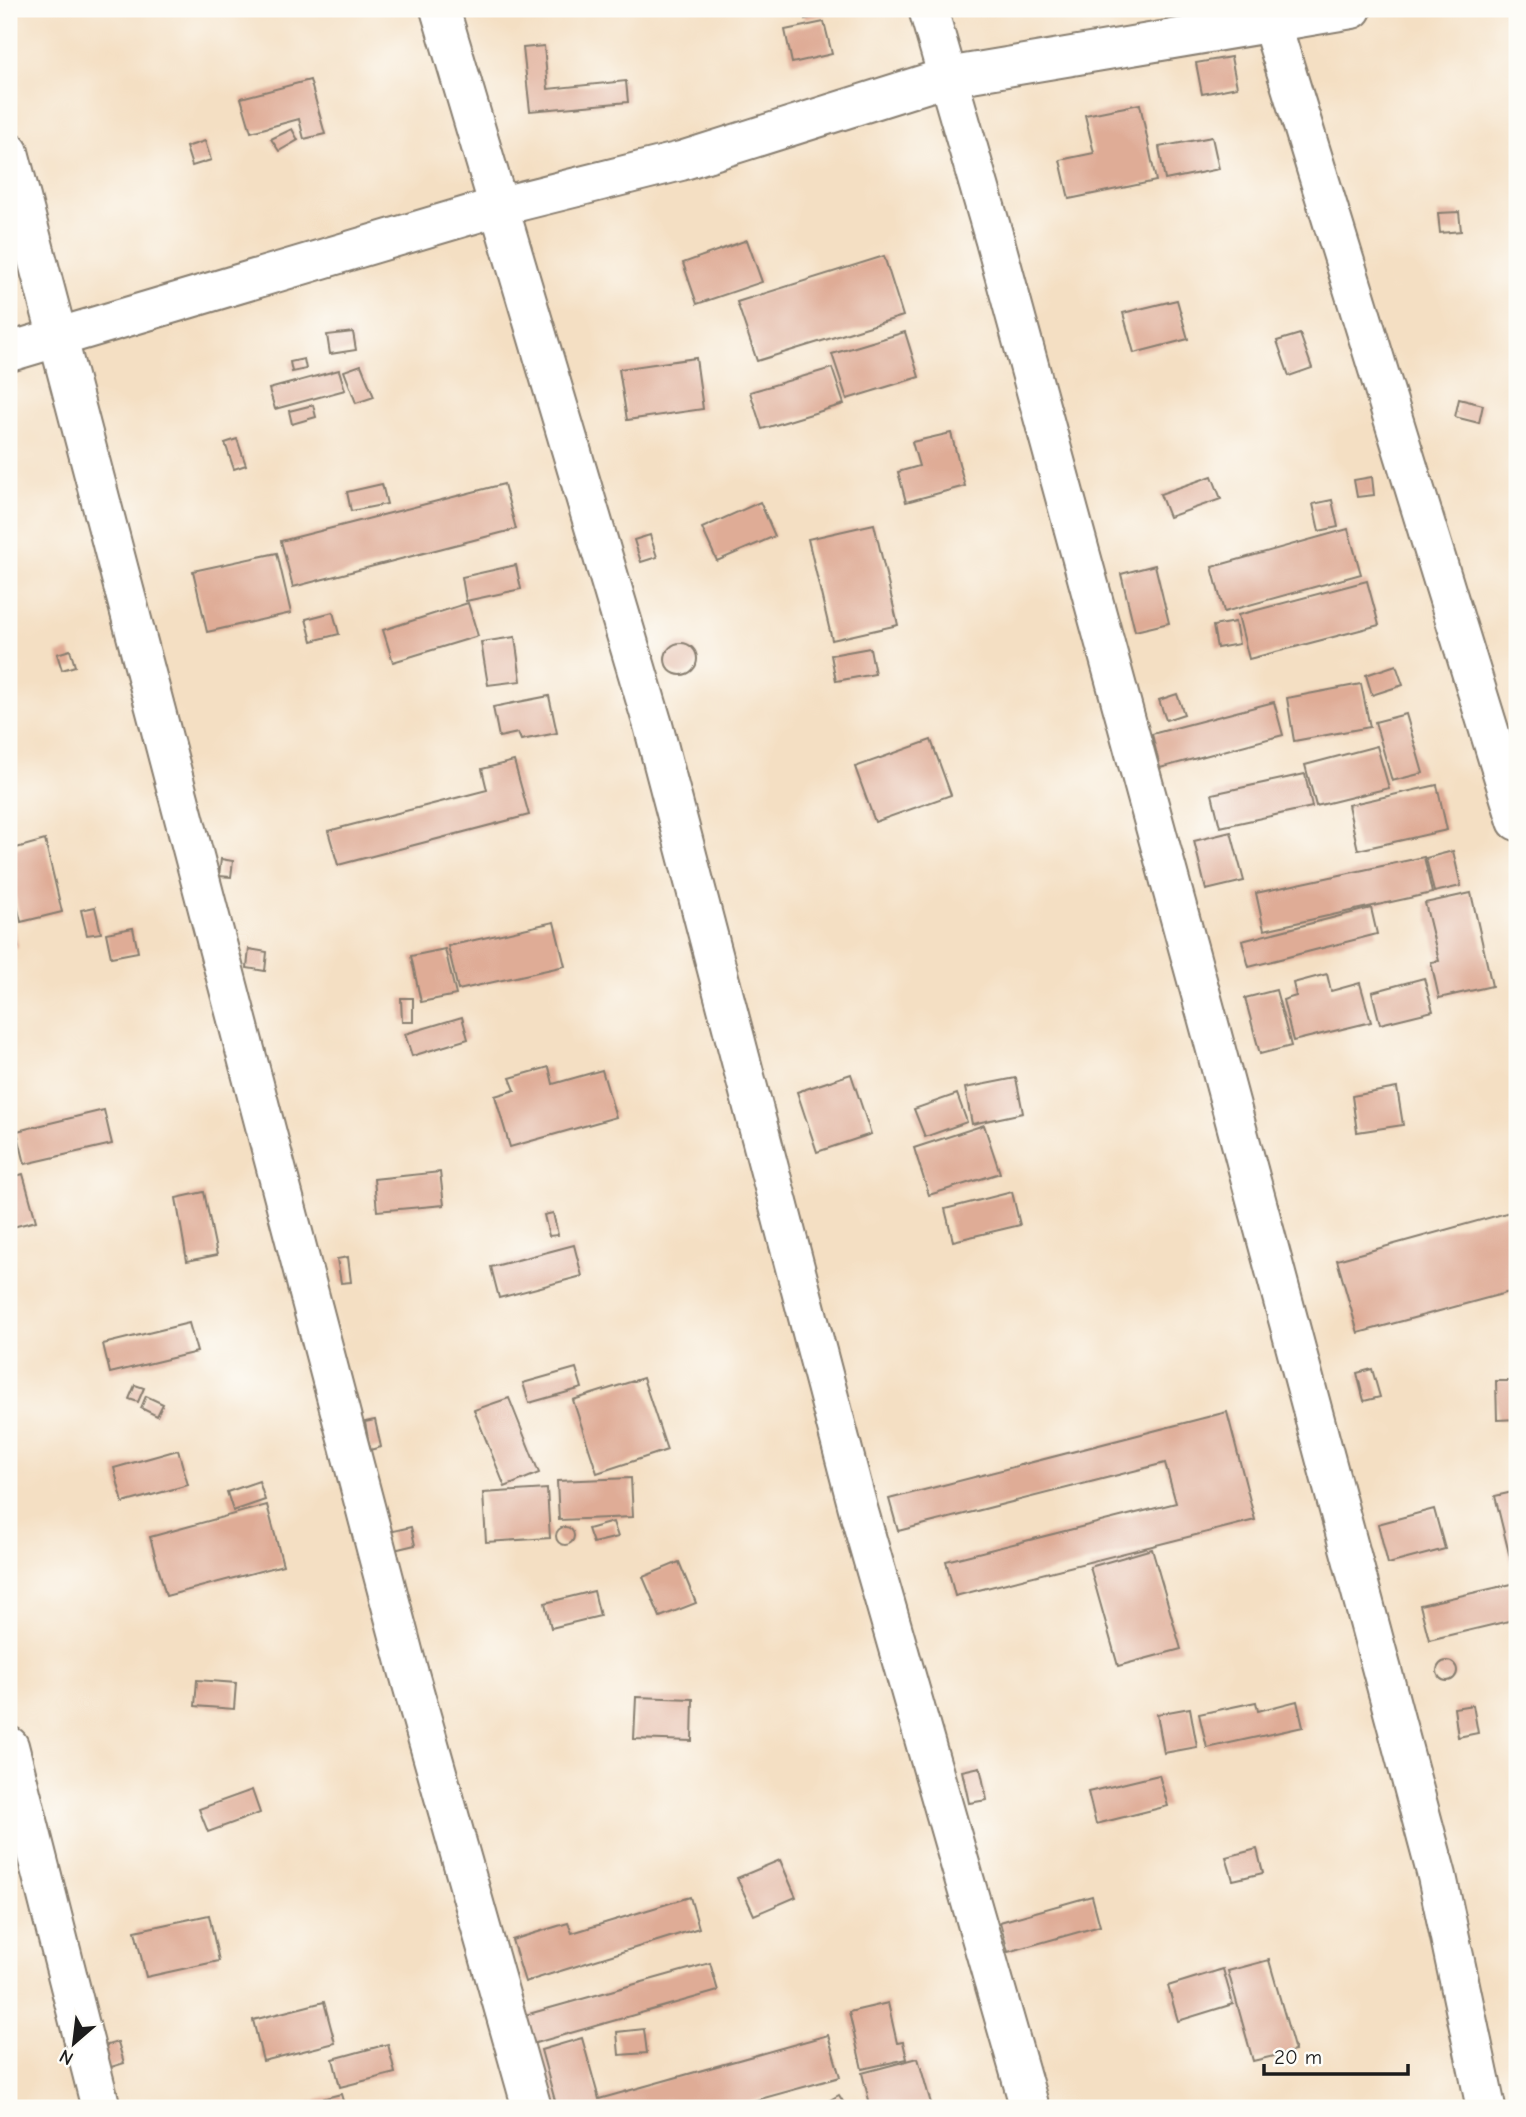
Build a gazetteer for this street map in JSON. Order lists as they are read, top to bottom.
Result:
{
  "scale_bar": "20 m",
  "north": "bottom left"
}
